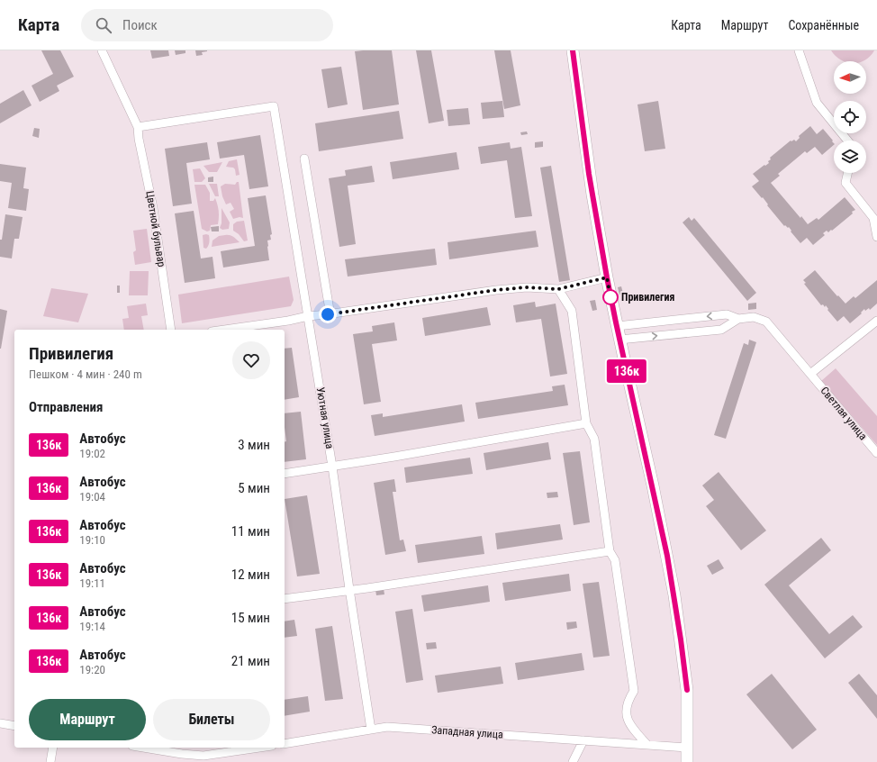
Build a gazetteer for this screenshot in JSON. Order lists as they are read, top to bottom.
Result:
{
  "streets": {
    "street": [
      "Цветной бульвар",
      "Светлая улица",
      "Уютная улица",
      "Западная улица"
    ]
  },
  "crossings": [
    ["Цветной бульвар", "Уютная улица"],
    ["Уютная улица", "Западная улица"]
  ],
  "places": ["Привилегия"],
  "lines": ["bus line 136к"],
  "north": "left",
  "page": {
    "header": "Карта",
    "search": "Поиск",
    "nav": ["Карта", "Маршрут", "Сохранённые"],
    "on_map": "136к",
    "heading": [
      ["Привилегия", "Пешком · 4 мин · 240 m"],
      "Отправления"
    ],
    "list": [
      {
        "mark": "136к",
        "name": "Автобус",
        "note": "19:02",
        "value": "3 мин"
      },
      {
        "mark": "136к",
        "name": "Автобус",
        "note": "19:04",
        "value": "5 мин"
      },
      {
        "mark": "136к",
        "name": "Автобус",
        "note": "19:10",
        "value": "11 мин"
      },
      {
        "mark": "136к",
        "name": "Автобус",
        "note": "19:11",
        "value": "12 мин"
      },
      {
        "mark": "136к",
        "name": "Автобус",
        "note": "19:14",
        "value": "15 мин"
      },
      {
        "mark": "136к",
        "name": "Автобус",
        "note": "19:20",
        "value": "21 мин"
      }
    ],
    "buttons": ["Маршрут", "Билеты"]
  }
}
